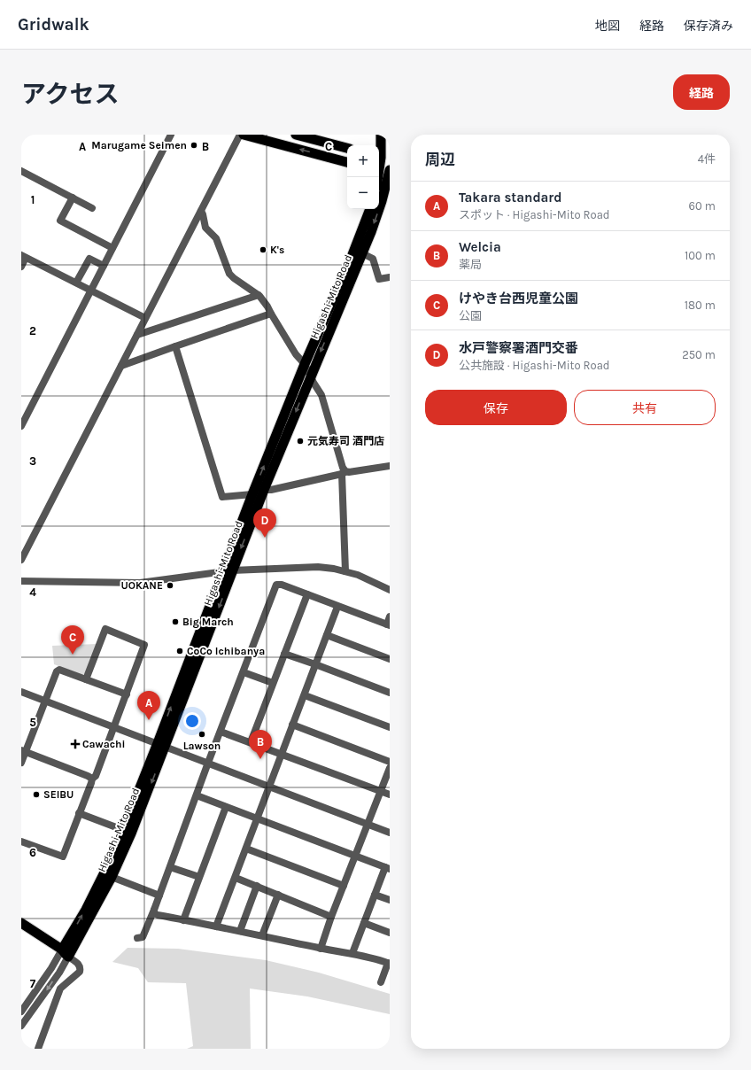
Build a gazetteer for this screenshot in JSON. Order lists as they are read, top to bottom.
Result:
{
  "streets": {
    "highway": ["Higashi-Mito Road"]
  },
  "places": {
    "other": [
      "Marugame Seimen",
      "K's",
      "元気寿司 酒門店",
      "UOKANE",
      "Big March",
      "CoCo Ichibanya",
      "Lawson",
      "SEIBU"
    ],
    "health": ["Cawachi"]
  },
  "page": {
    "header": "Gridwalk",
    "nav": ["地図", "経路", "保存済み"],
    "title": "アクセス",
    "buttons": [
      "経路",
      ["保存", "共有"]
    ],
    "heading": ["周辺", "4件"],
    "map_buttons": ["+", "−"],
    "list": [
      {
        "mark": "A",
        "name": "Takara standard",
        "note": "スポット · Higashi-Mito Road",
        "value": "60 m"
      },
      {
        "mark": "B",
        "name": "Welcia",
        "note": "薬局",
        "value": "100 m"
      },
      {
        "mark": "C",
        "name": "けやき台西児童公園",
        "note": "公園",
        "value": "180 m"
      },
      {
        "mark": "D",
        "name": "水戸警察署酒門交番",
        "note": "公共施設 · Higashi-Mito Road",
        "value": "250 m"
      }
    ],
    "pins": [
      "D",
      "C",
      "A",
      "B"
    ]
  },
  "grid": {
    "columns": ["A", "B", "C"],
    "rows": [
      "1",
      "2",
      "3",
      "4",
      "5",
      "6",
      "7"
    ]
  }
}
